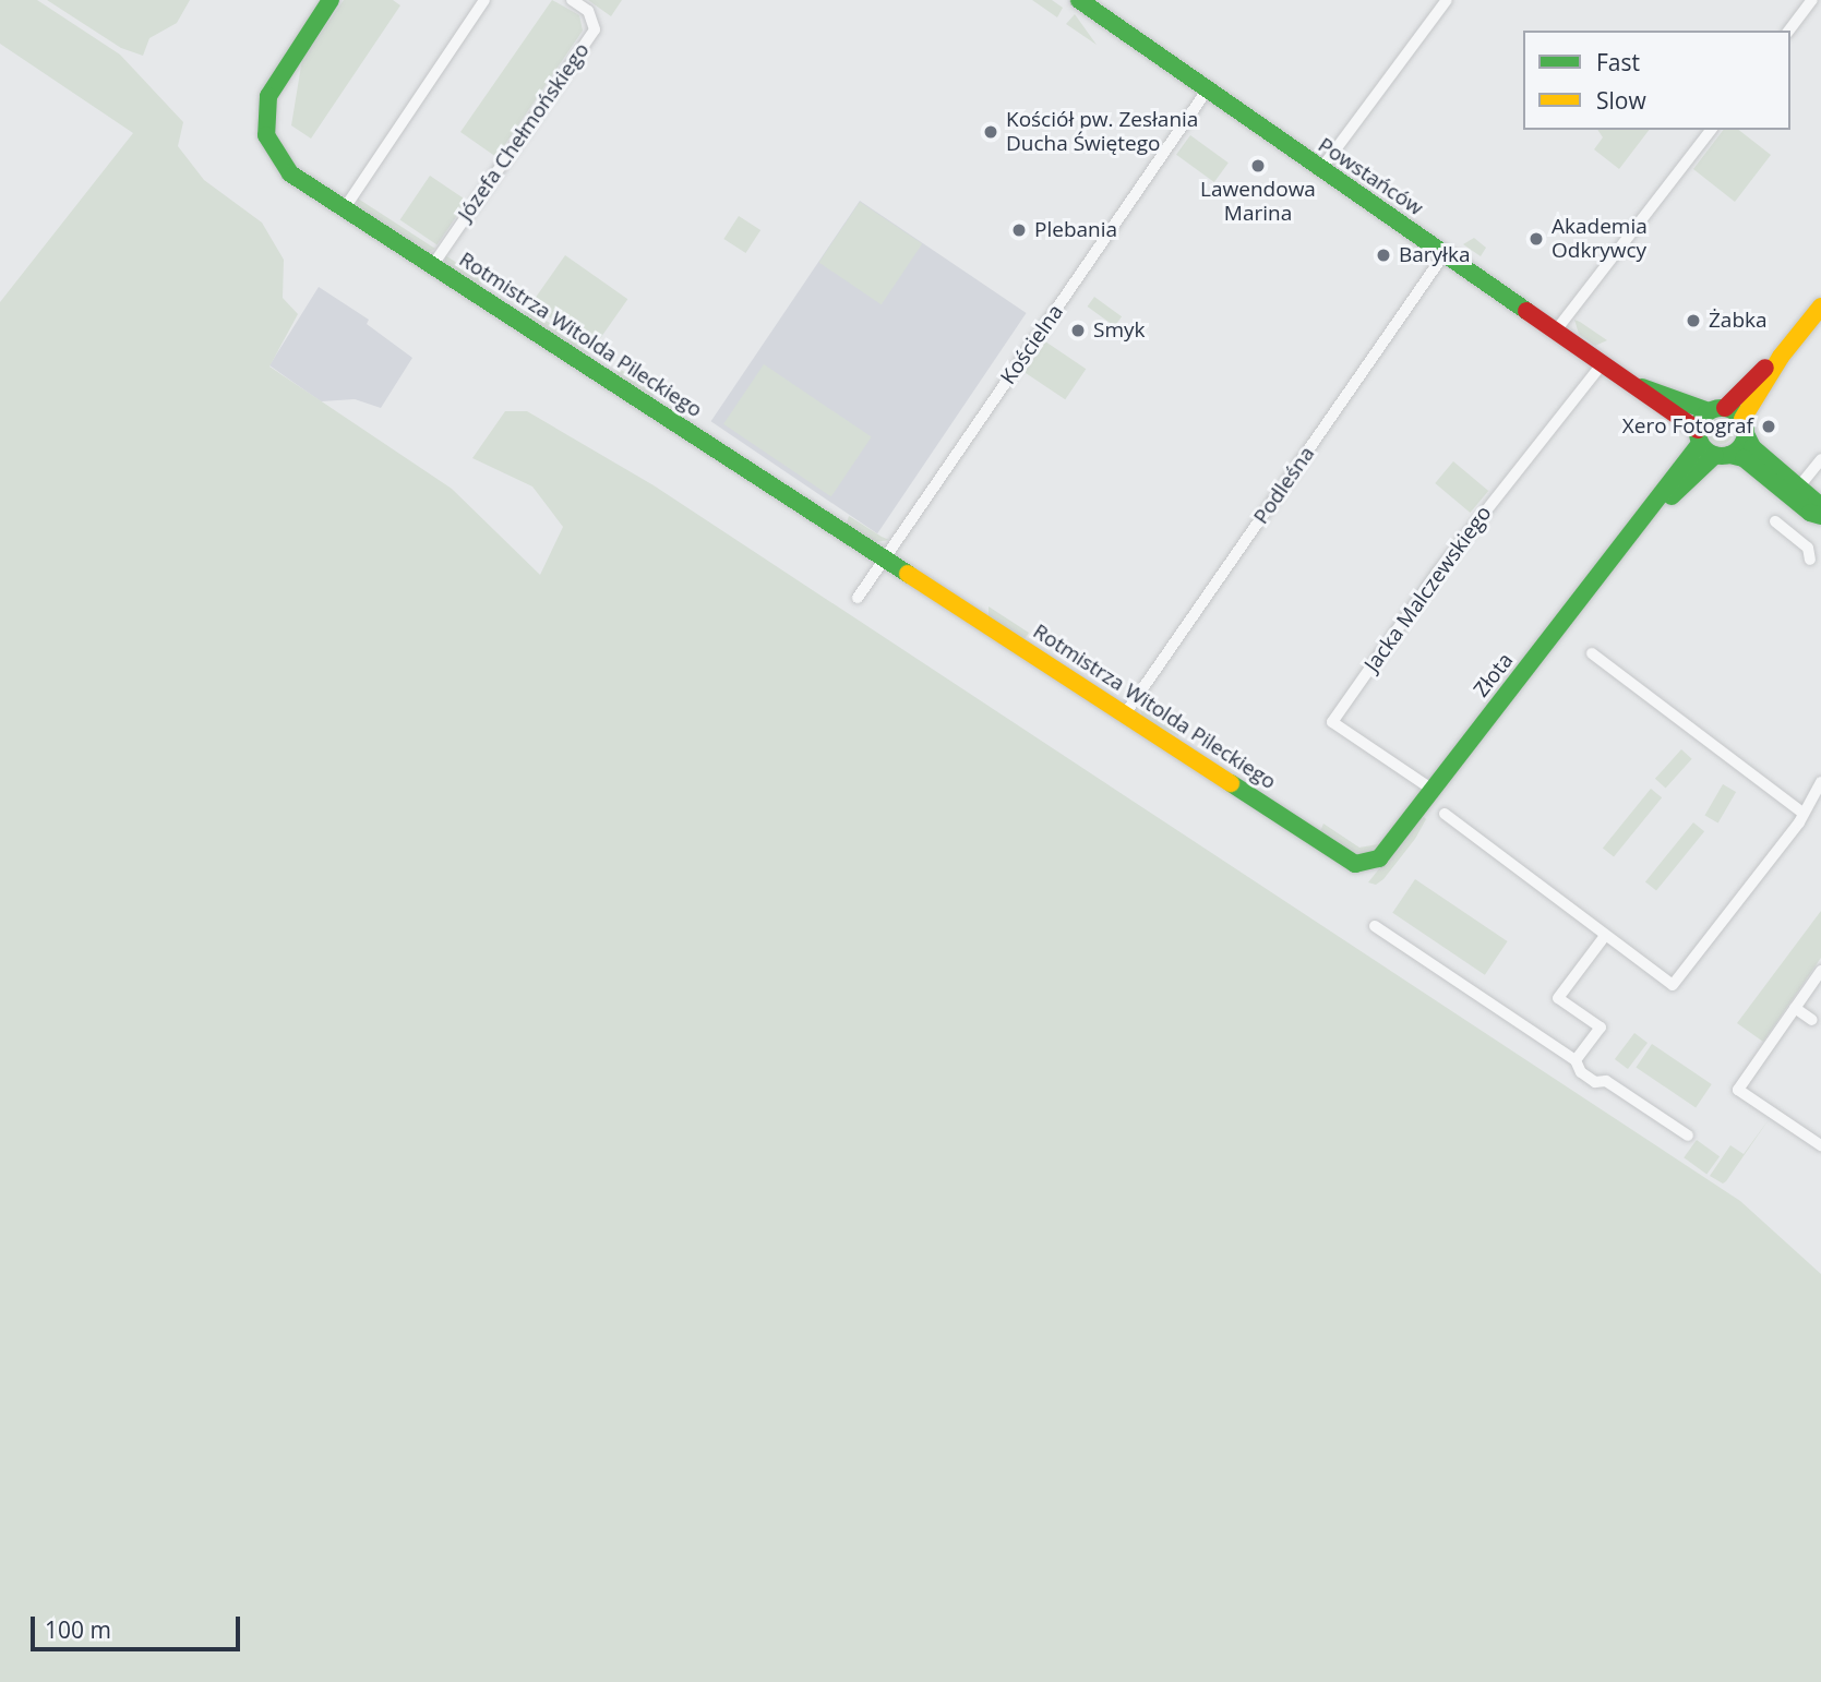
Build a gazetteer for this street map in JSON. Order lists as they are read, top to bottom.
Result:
{
  "streets": {
    "street": [
      "Józefa Chełmońskiego",
      "Powstańców",
      "Rotmistrza Witolda Pileckiego",
      "Kościelna",
      "Podleśna",
      "Jacka Malczewskiego",
      "Złota"
    ]
  },
  "crossings": [
    ["Józefa Chełmońskiego", "Rotmistrza Witolda Pileckiego"],
    ["Powstańców", "Kościelna"],
    ["Powstańców", "Podleśna"],
    ["Powstańców", "Jacka Malczewskiego"],
    ["Powstańców", "Złota"],
    ["Rotmistrza Witolda Pileckiego", "Kościelna"],
    ["Rotmistrza Witolda Pileckiego", "Podleśna"],
    ["Rotmistrza Witolda Pileckiego", "Złota"],
    ["Jacka Malczewskiego", "Złota"]
  ],
  "places": [
    "Kościół pw. Zesłania Ducha Świętego",
    "Lawendowa Marina",
    "Plebania",
    "Akademia Odkrywcy",
    "Baryłka",
    "Żabka",
    "Smyk",
    "Xero Fotograf"
  ],
  "legend": ["Fast", "Slow"],
  "scale_bar": "100 m"
}
